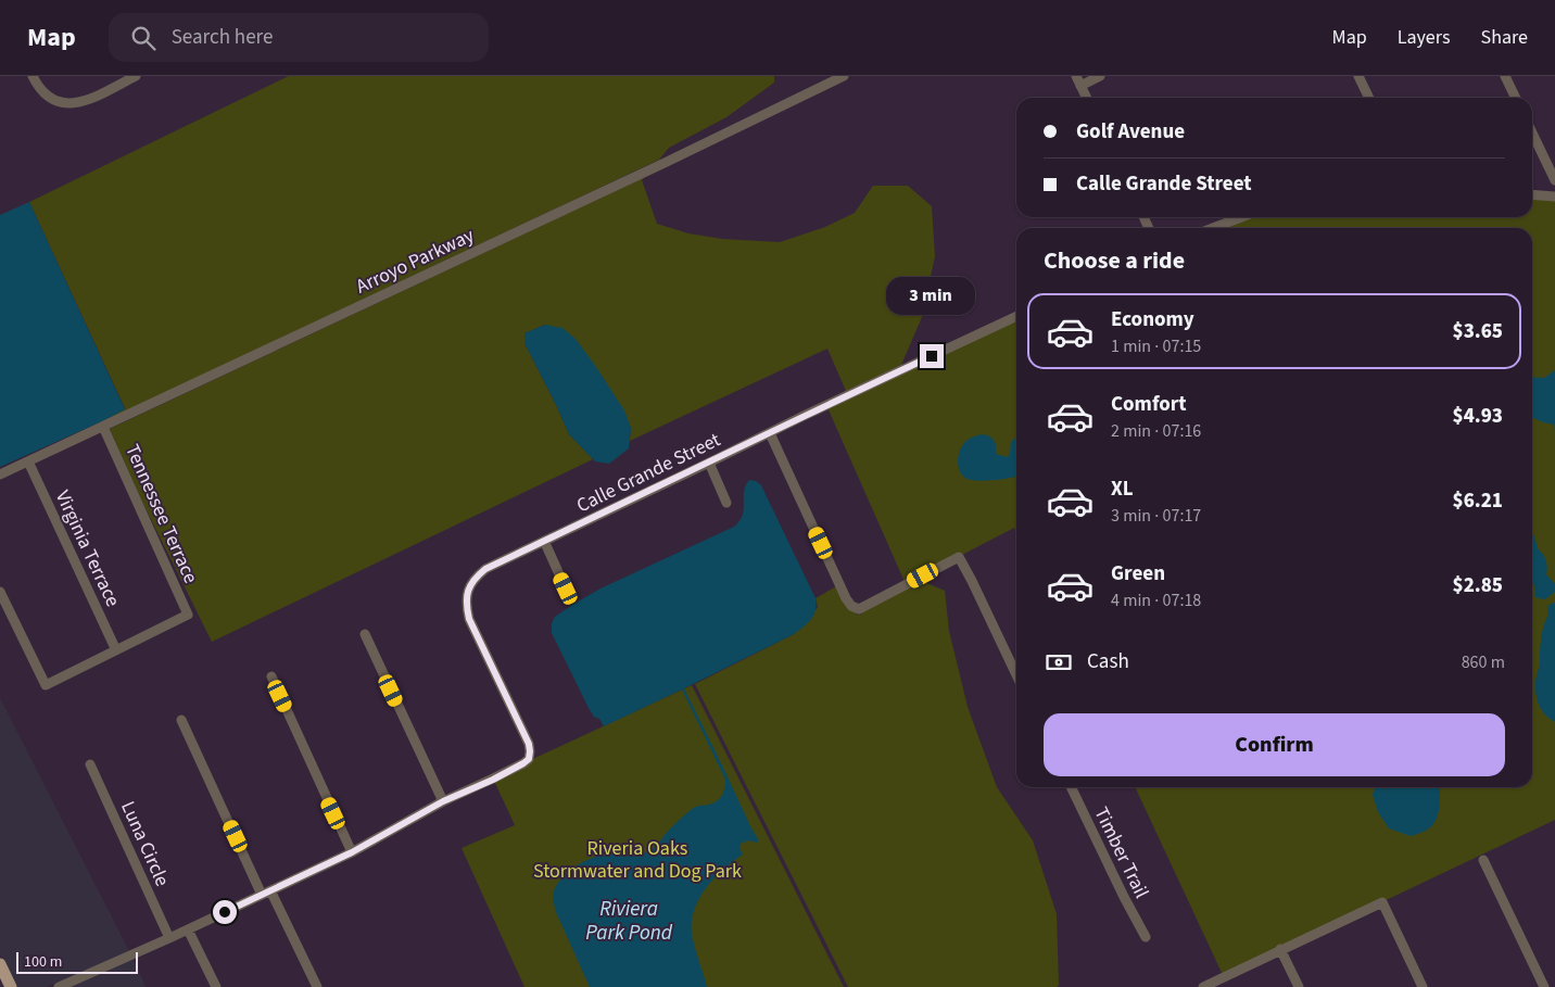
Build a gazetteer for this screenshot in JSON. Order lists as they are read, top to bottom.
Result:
{
  "streets": {
    "street": [
      "Arroyo Parkway",
      "Calle Grande Street",
      "Tennessee Terrace",
      "Virginia Terrace",
      "Luna Circle",
      "Timber Trail"
    ]
  },
  "crossings": [
    ["Arroyo Parkway", "Tennessee Terrace"],
    ["Arroyo Parkway", "Virginia Terrace"],
    ["Tennessee Terrace", "Virginia Terrace"]
  ],
  "water": ["Riviera Park Pond"],
  "parks": ["Riveria Oaks Stormwater and Dog Park"],
  "scale_bar": "100 m",
  "page": {
    "header": "Map",
    "search": "Search here",
    "nav": ["Map", "Layers", "Share"],
    "banner": ["Golf Avenue", "Calle Grande Street"],
    "heading": "Choose a ride",
    "bubble": "3 min",
    "list": [
      {
        "name": "Economy",
        "note": "1 min · 07:15",
        "value": "$3.65"
      },
      {
        "name": "Comfort",
        "note": "2 min · 07:16",
        "value": "$4.93"
      },
      {
        "name": "XL",
        "note": "3 min · 07:17",
        "value": "$6.21"
      },
      {
        "name": "Green",
        "note": "4 min · 07:18",
        "value": "$2.85"
      }
    ],
    "pay": ["Cash", "860 m"],
    "buttons": "Confirm",
    "scale": "100 m"
  }
}
